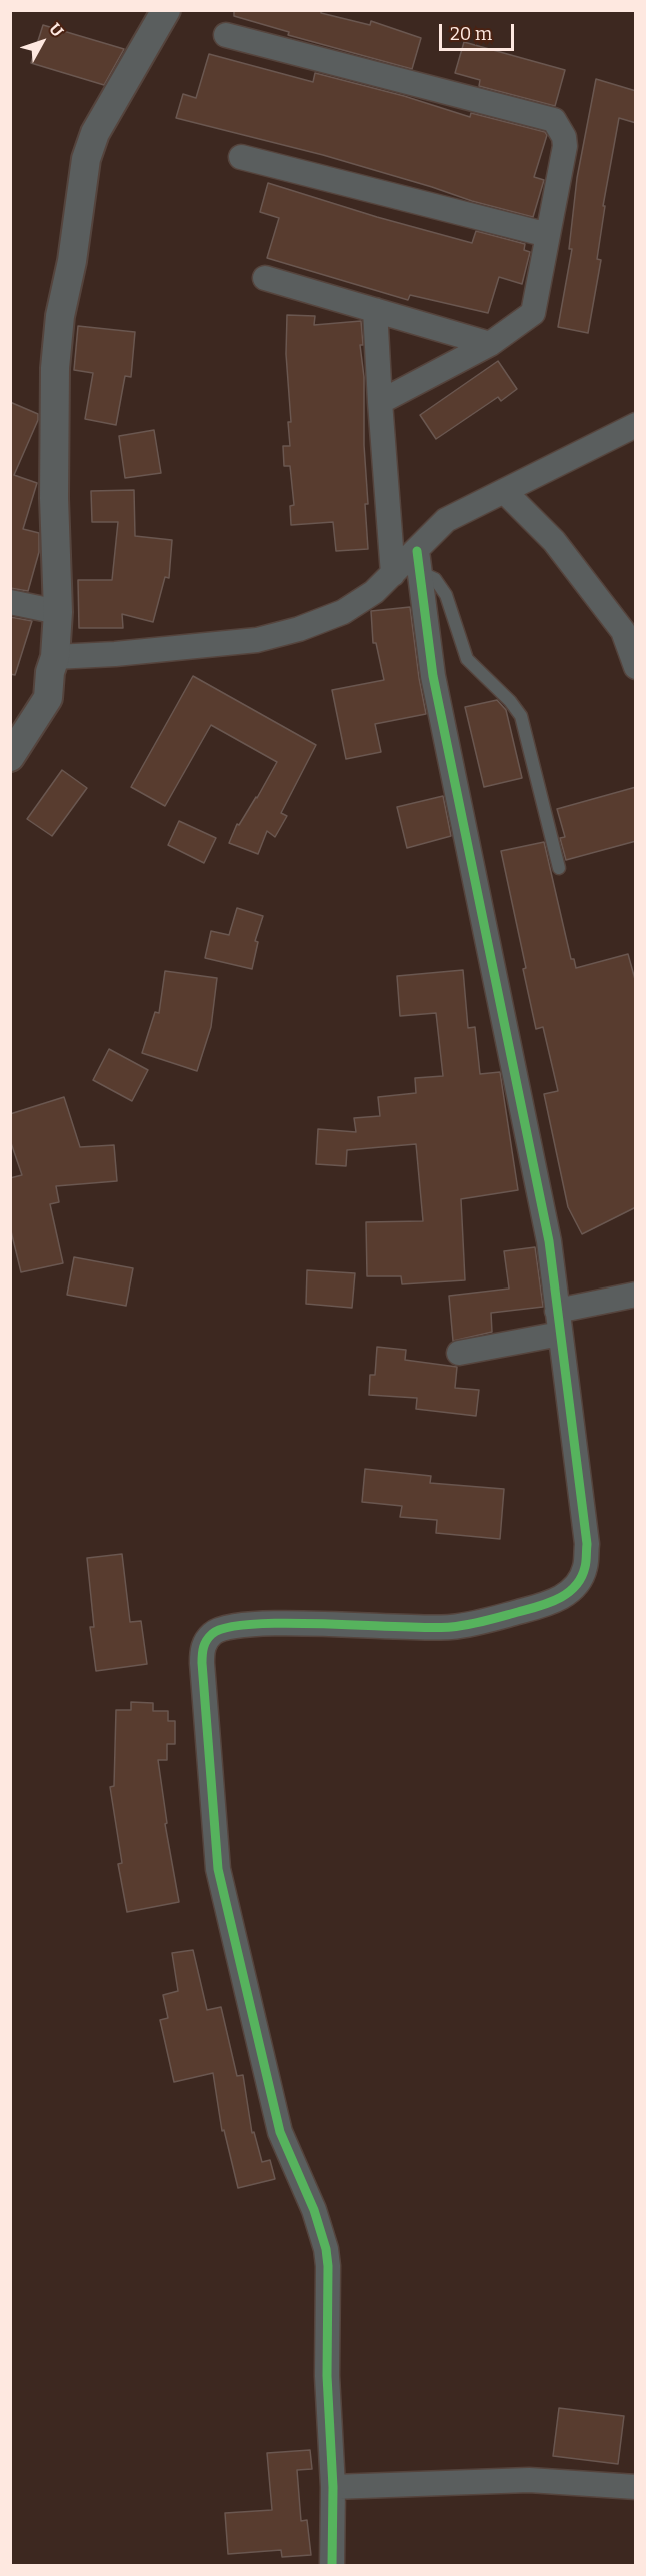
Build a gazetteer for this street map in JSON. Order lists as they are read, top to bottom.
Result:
{
  "scale_bar": "20 m",
  "north": "top right"
}
